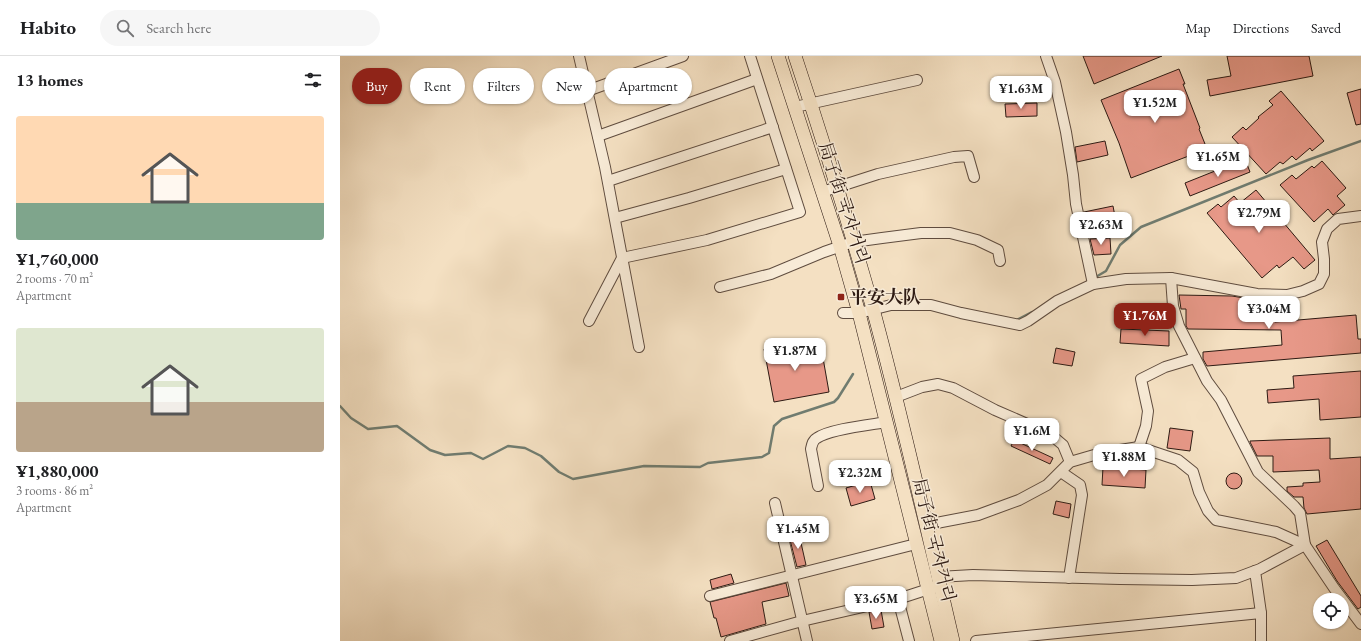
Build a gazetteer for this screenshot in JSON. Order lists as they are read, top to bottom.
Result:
{
  "streets": {
    "main road": ["局子街 국자거리"]
  },
  "places": {
    "transit": ["平安大队"]
  },
  "page": {
    "header": "Habito",
    "search": "Search here",
    "nav": ["Map", "Directions", "Saved"],
    "heading": "13 homes",
    "chip": [
      "Buy",
      "Rent",
      "Filters",
      "New",
      "Apartment"
    ],
    "price": [
      "¥1.63M",
      "¥1.52M",
      "¥1.65M",
      "¥2.79M",
      "¥2.63M",
      "¥3.04M",
      "¥1.76M",
      "¥1.87M",
      "¥1.6M",
      "¥1.88M",
      "¥2.32M",
      "¥1.45M",
      "¥3.65M"
    ],
    "list": [
      {
        "name": "¥1,760,000",
        "note": "2 rooms · 70 m² · Apartment"
      },
      {
        "name": "¥1,880,000",
        "note": "3 rooms · 86 m² · Apartment"
      }
    ]
  }
}
